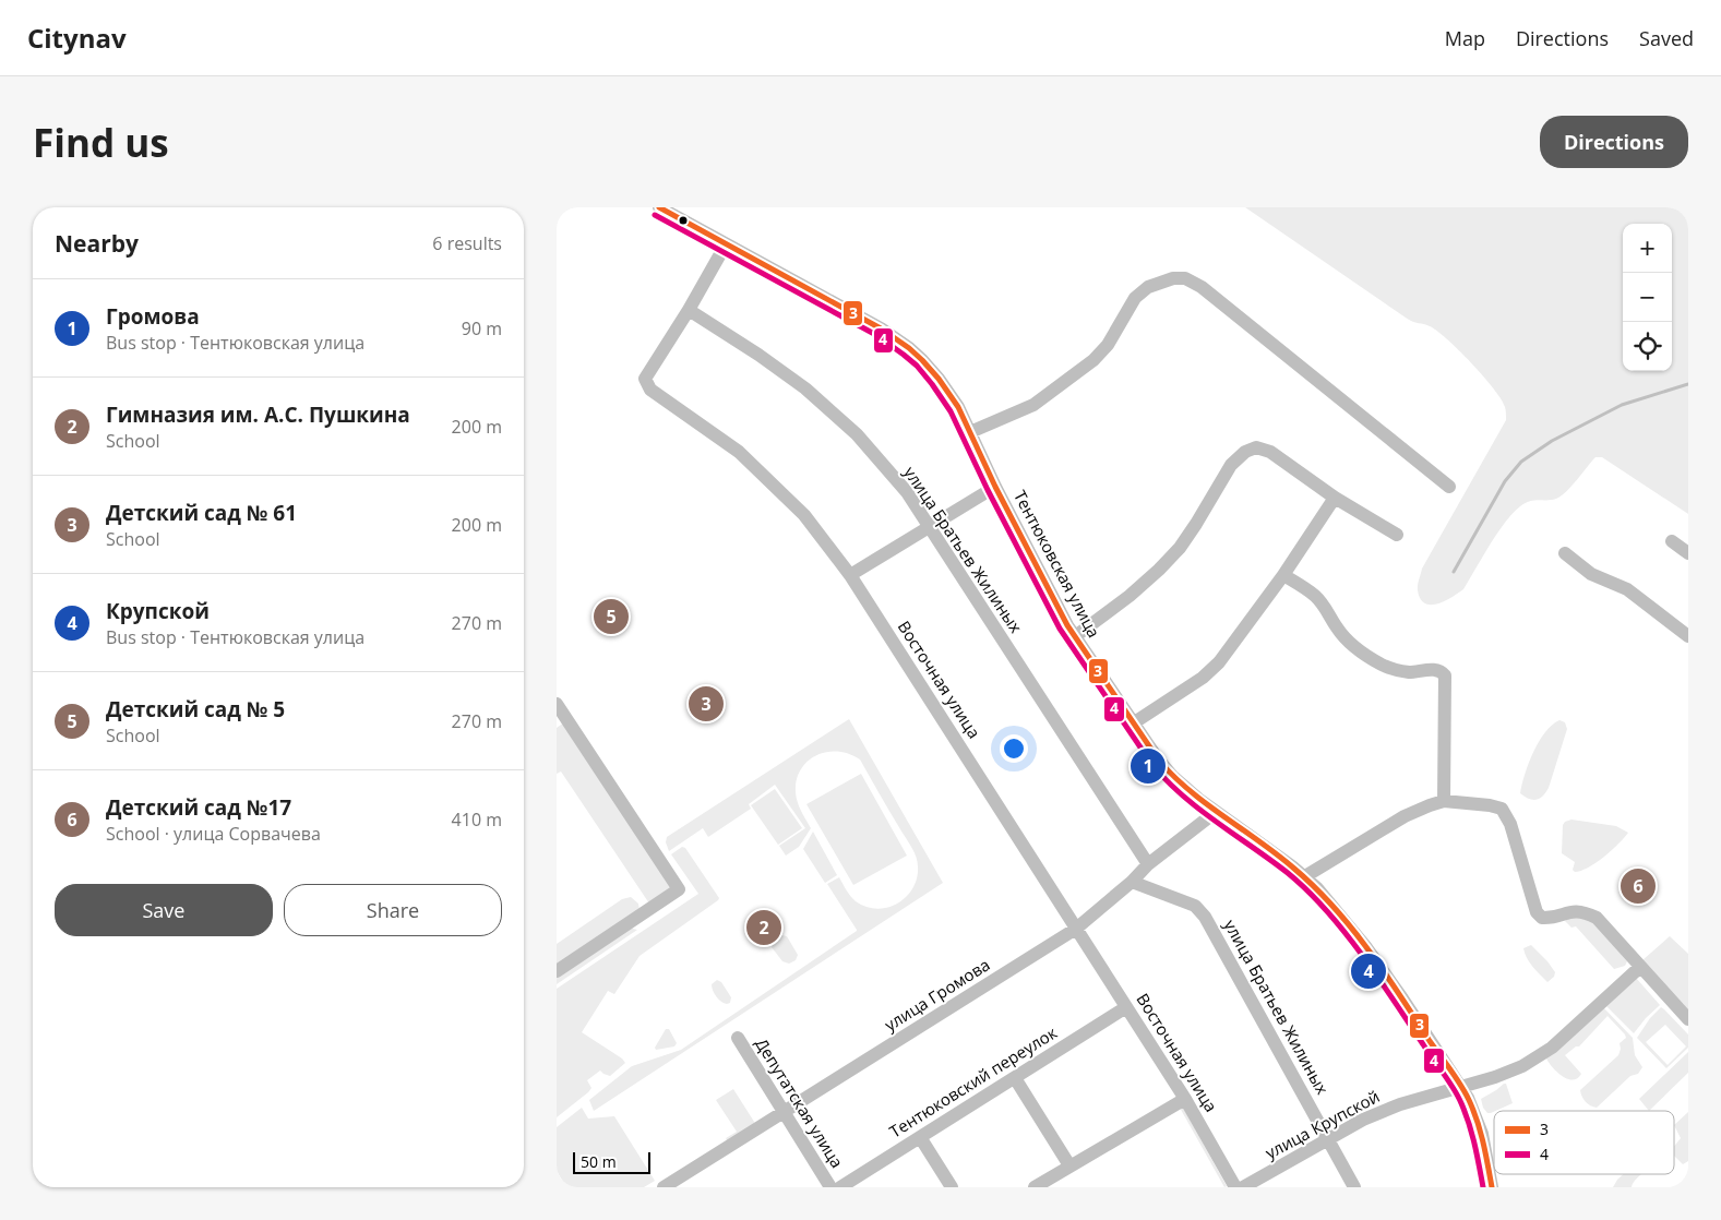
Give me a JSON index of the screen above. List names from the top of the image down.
{
  "streets": {
    "street": [
      "улица Братьев Жилиных",
      "Тентюковская улица",
      "Восточная улица",
      "улица Громова",
      "Тентюковский переулок",
      "Депутатская улица",
      "улица Крупской"
    ]
  },
  "crossings": [
    ["улица Братьев Жилиных", "Восточная улица"],
    ["улица Братьев Жилиных", "улица Громова"],
    ["улица Братьев Жилиных", "улица Крупской"],
    ["Тентюковская улица", "улица Громова"],
    ["Тентюковская улица", "улица Крупской"],
    ["Восточная улица", "улица Громова"],
    ["Восточная улица", "Тентюковский переулок"],
    ["улица Громова", "Депутатская улица"]
  ],
  "lines": ["transit line 3", "transit line 4"],
  "legend": ["3", "4"],
  "scale_bar": "50 m",
  "page": {
    "header": "Citynav",
    "nav": ["Map", "Directions", "Saved"],
    "buttons": [
      "Directions",
      ["Save", "Share"]
    ],
    "title": "Find us",
    "heading": ["Nearby", "6 results"],
    "map_buttons": ["+", "−"],
    "list": [
      {
        "mark": "1",
        "name": "Громова",
        "note": "Bus stop · Тентюковская улица",
        "value": "90 m"
      },
      {
        "mark": "2",
        "name": "Гимназия им. А.С. Пушкина",
        "note": "School",
        "value": "200 m"
      },
      {
        "mark": "3",
        "name": "Детский сад № 61",
        "note": "School",
        "value": "200 m"
      },
      {
        "mark": "4",
        "name": "Крупской",
        "note": "Bus stop · Тентюковская улица",
        "value": "270 m"
      },
      {
        "mark": "5",
        "name": "Детский сад № 5",
        "note": "School",
        "value": "270 m"
      },
      {
        "mark": "6",
        "name": "Детский сад №17",
        "note": "School · улица Сорвачева",
        "value": "410 m"
      }
    ],
    "pins": [
      "5",
      "3",
      "1",
      "6",
      "2",
      "4"
    ],
    "scale": "50 m"
  }
}
